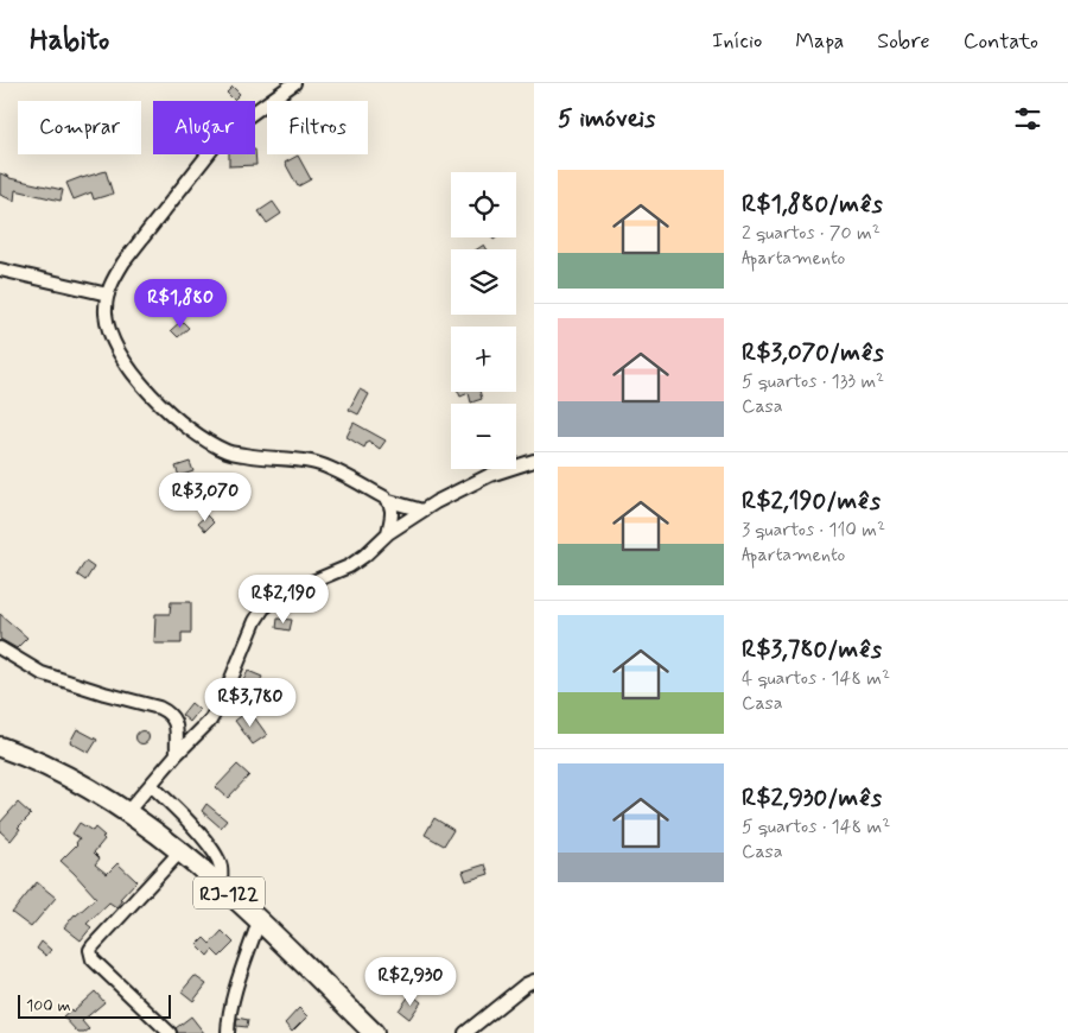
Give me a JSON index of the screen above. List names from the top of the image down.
{
  "streets": {
    "main road": ["RJ-122"]
  },
  "scale_bar": "100 m",
  "page": {
    "header": "Habito",
    "nav": [
      "Início",
      "Mapa",
      "Sobre",
      "Contato"
    ],
    "heading": "5 imóveis",
    "chip": ["Comprar", "Alugar", "Filtros"],
    "list": [
      {
        "name": "R$1,880/mês",
        "note": "2 quartos · 70 m² · Apartamento"
      },
      {
        "name": "R$3,070/mês",
        "note": "5 quartos · 133 m² · Casa"
      },
      {
        "name": "R$2,190/mês",
        "note": "3 quartos · 110 m² · Apartamento"
      },
      {
        "name": "R$3,780/mês",
        "note": "4 quartos · 148 m² · Casa"
      },
      {
        "name": "R$2,930/mês",
        "note": "5 quartos · 148 m² · Casa"
      }
    ],
    "map_buttons": ["+", "−"],
    "price": [
      "R$1,880",
      "R$3,070",
      "R$2,190",
      "R$3,780",
      "R$2,930"
    ],
    "scale": "100 m"
  }
}
